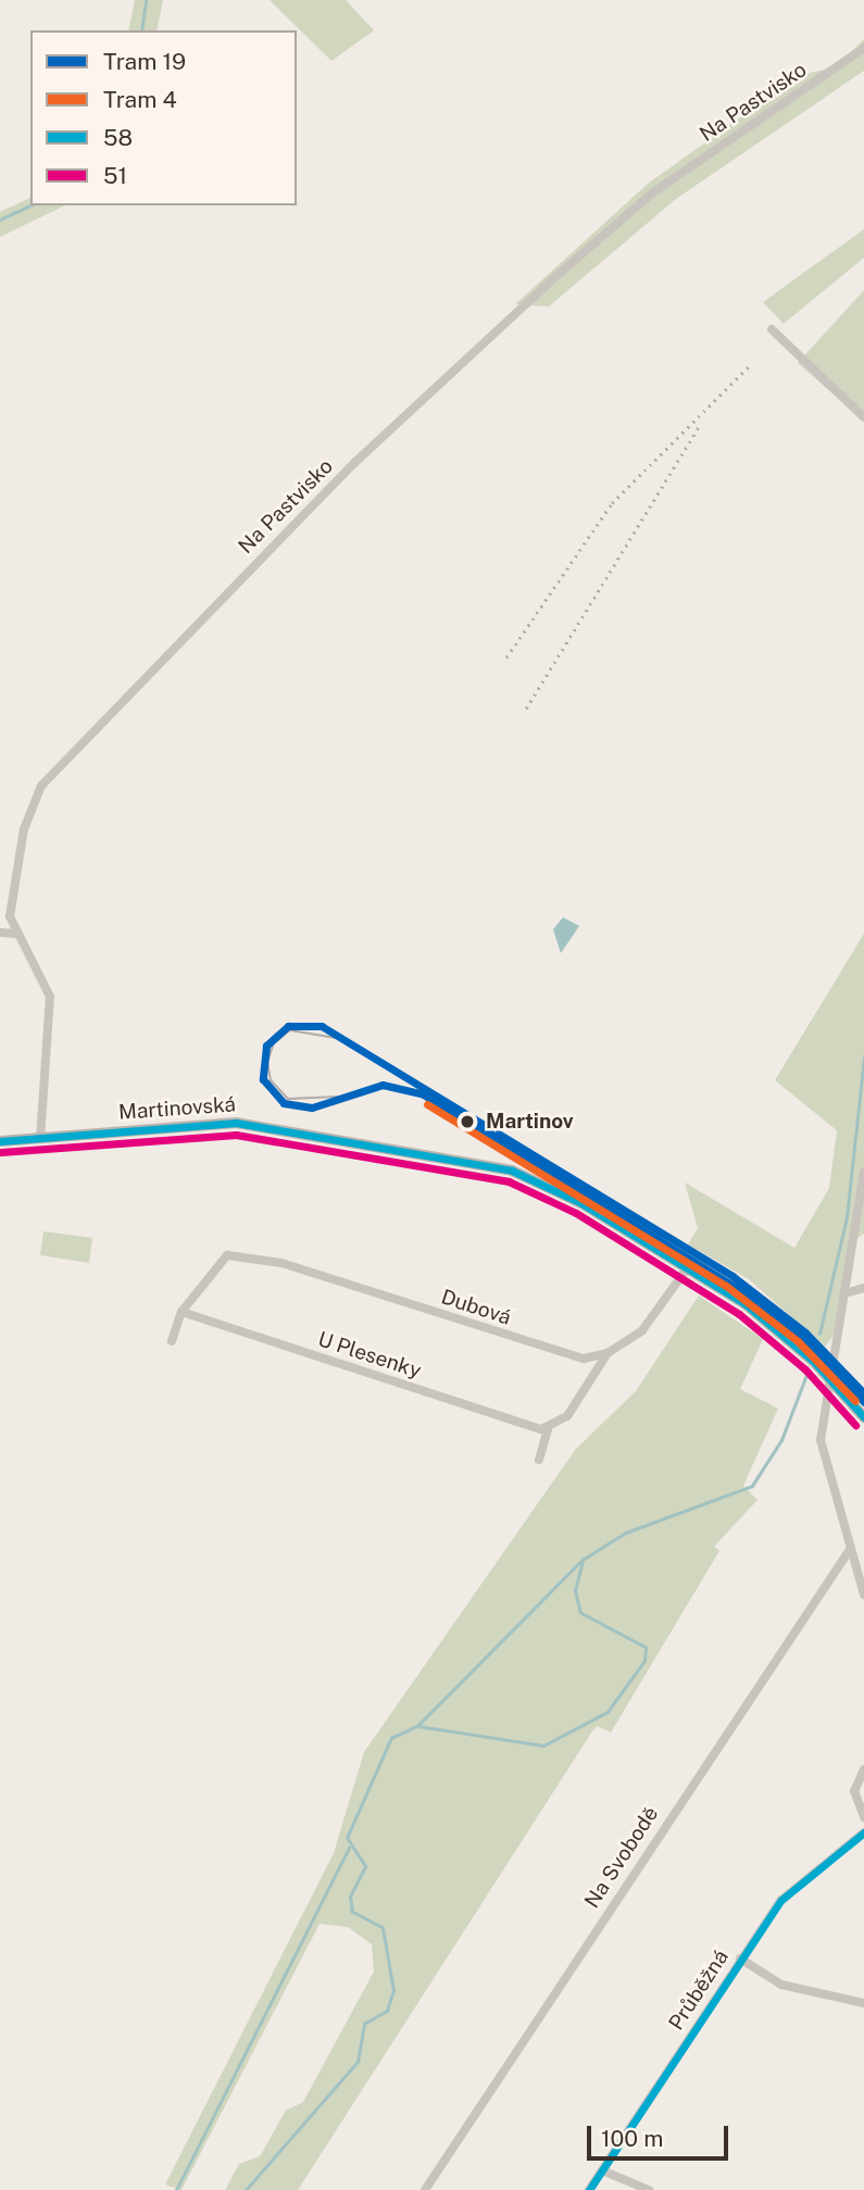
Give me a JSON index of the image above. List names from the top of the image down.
{
  "streets": {
    "street": [
      "Na Pastvisko",
      "Martinovská",
      "Dubová",
      "U Plesenky",
      "Na Svobodě",
      "Průběžná"
    ]
  },
  "crossings": [
    ["Na Pastvisko", "Martinovská"],
    ["Martinovská", "Dubová"],
    ["Dubová", "U Plesenky"]
  ],
  "places": ["Martinov"],
  "lines": [
    "tram line 19",
    "tram line 4",
    "transit line 58",
    "transit line 51"
  ],
  "legend": [
    "Tram 19",
    "Tram 4",
    "58",
    "51"
  ],
  "scale_bar": "100 m"
}
